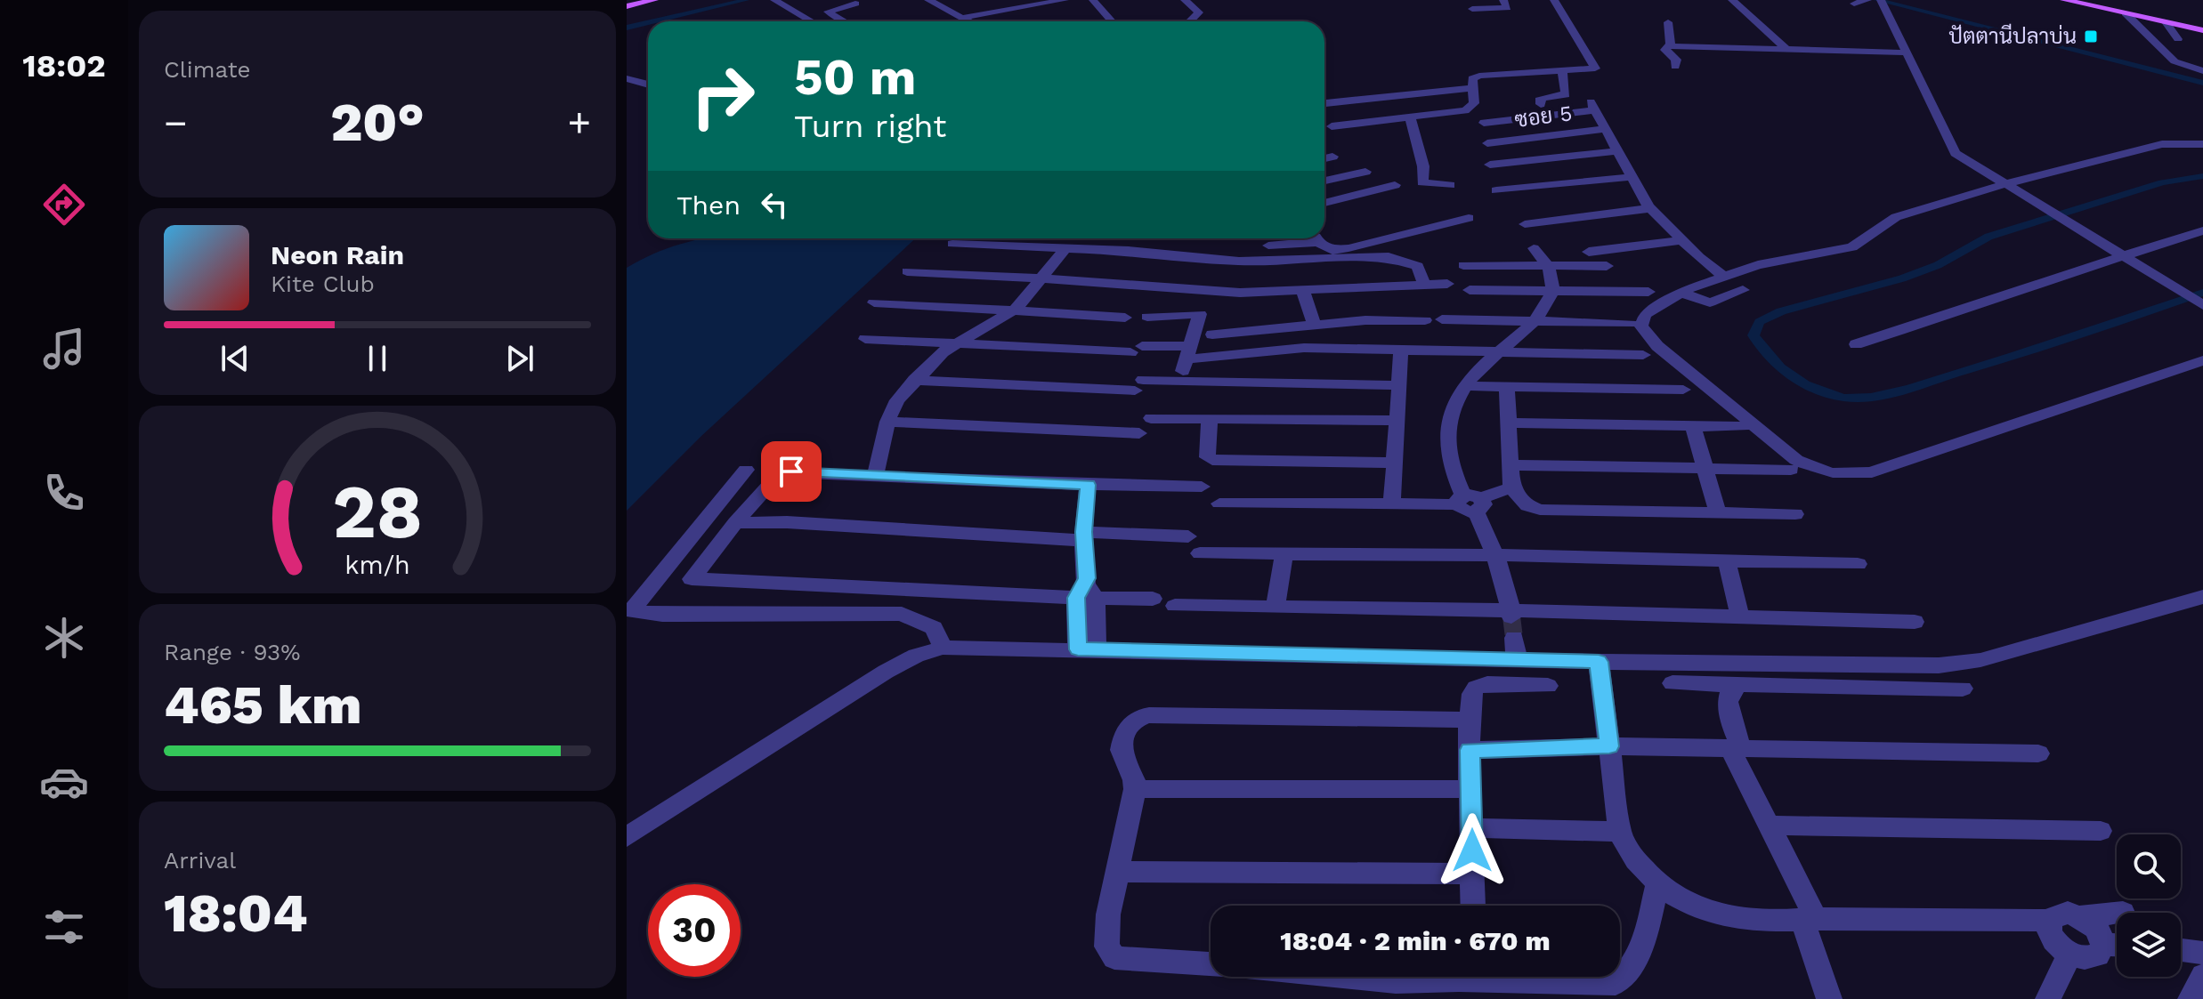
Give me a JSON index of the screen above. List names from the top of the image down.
{
  "streets": {
    "street": ["ซอย 5"]
  },
  "places": {
    "transit": ["ปัตตานีปลาบ่น"]
  },
  "page": {
    "tabs": "18:02",
    "tile": [
      "Climate",
      ["Range · 93%", "465 km"],
      ["Arrival", "18:04"]
    ],
    "turn": ["50 m", "Turn right"],
    "heat": ["−", "20°", "+"],
    "then": "Then",
    "song": ["Neon Rain", "Kite Club"],
    "limit": "30",
    "trip": "18:04 · 2 min · 670 m",
    "gauge": ["28", "km/h"]
  }
}
